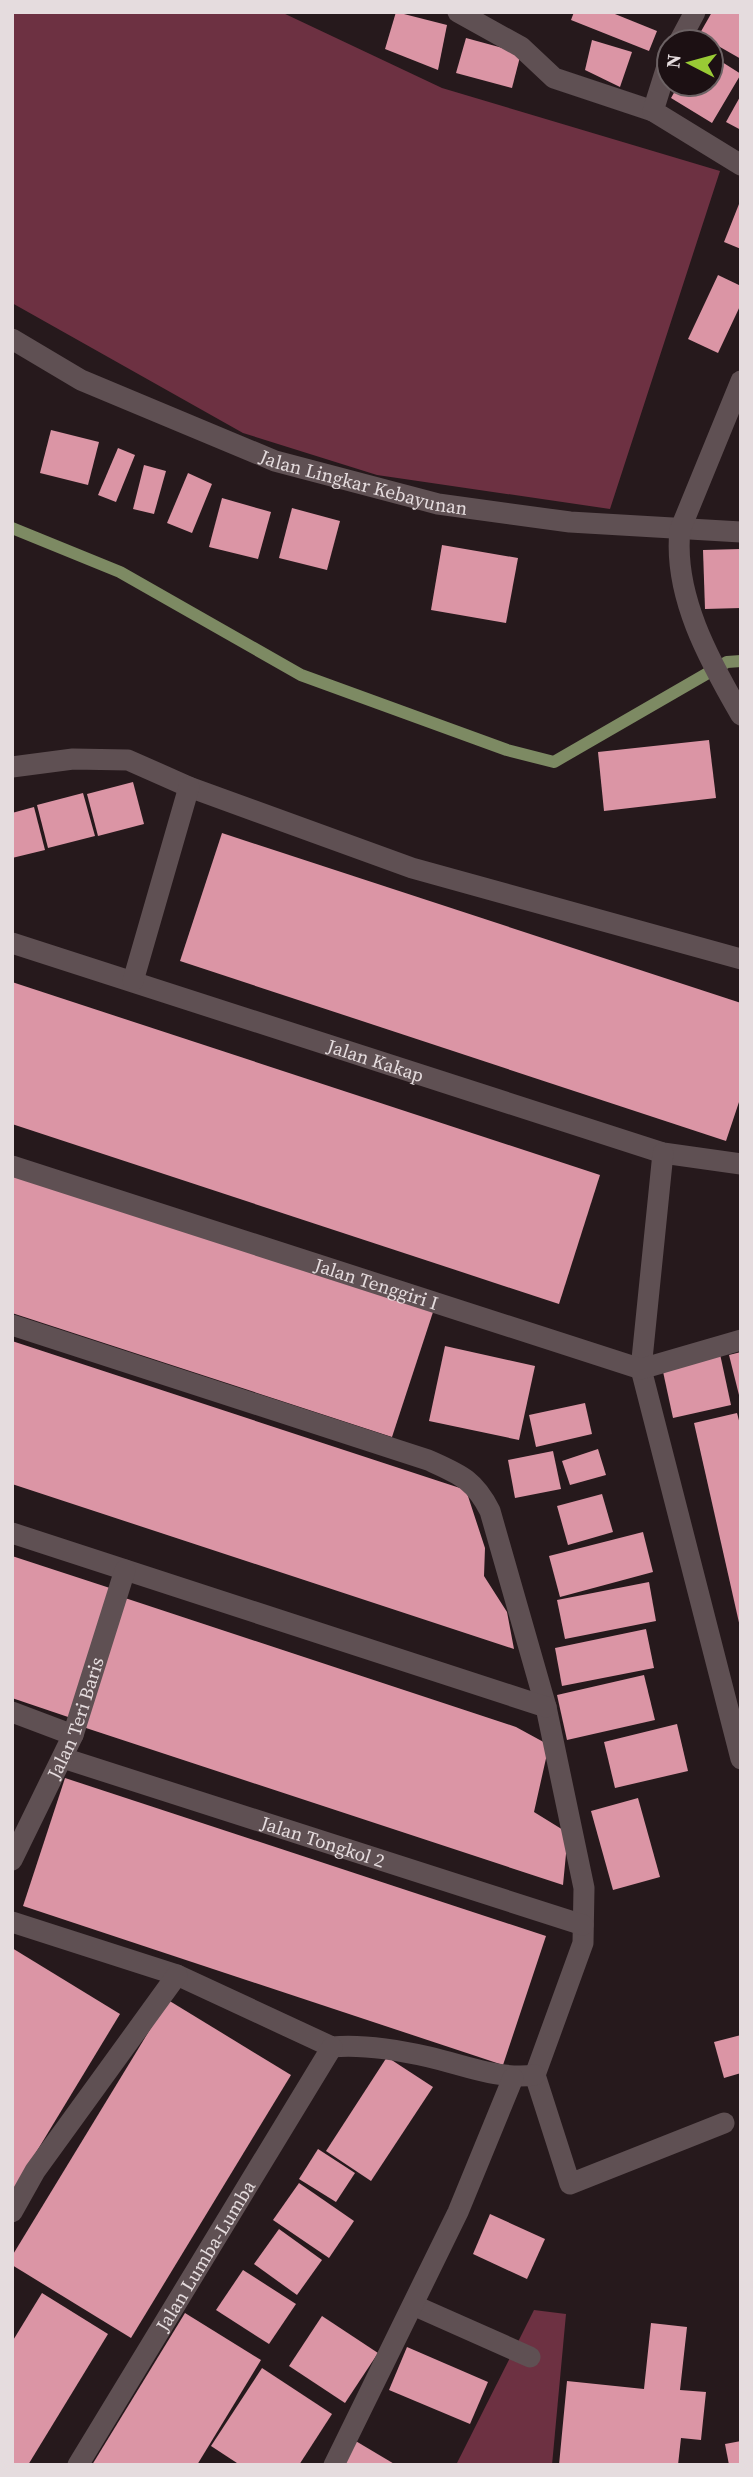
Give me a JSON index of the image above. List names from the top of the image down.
{
  "streets": {
    "street": [
      "Jalan Lingkar Kebayunan",
      "Jalan Kakap",
      "Jalan Tenggiri I",
      "Jalan Teri Baris",
      "Jalan Tongkol 2",
      "Jalan Lumba-Lumba"
    ]
  },
  "crossings": [
    ["Jalan Teri Baris", "Jalan Tongkol 2"]
  ],
  "north": "left"
}
